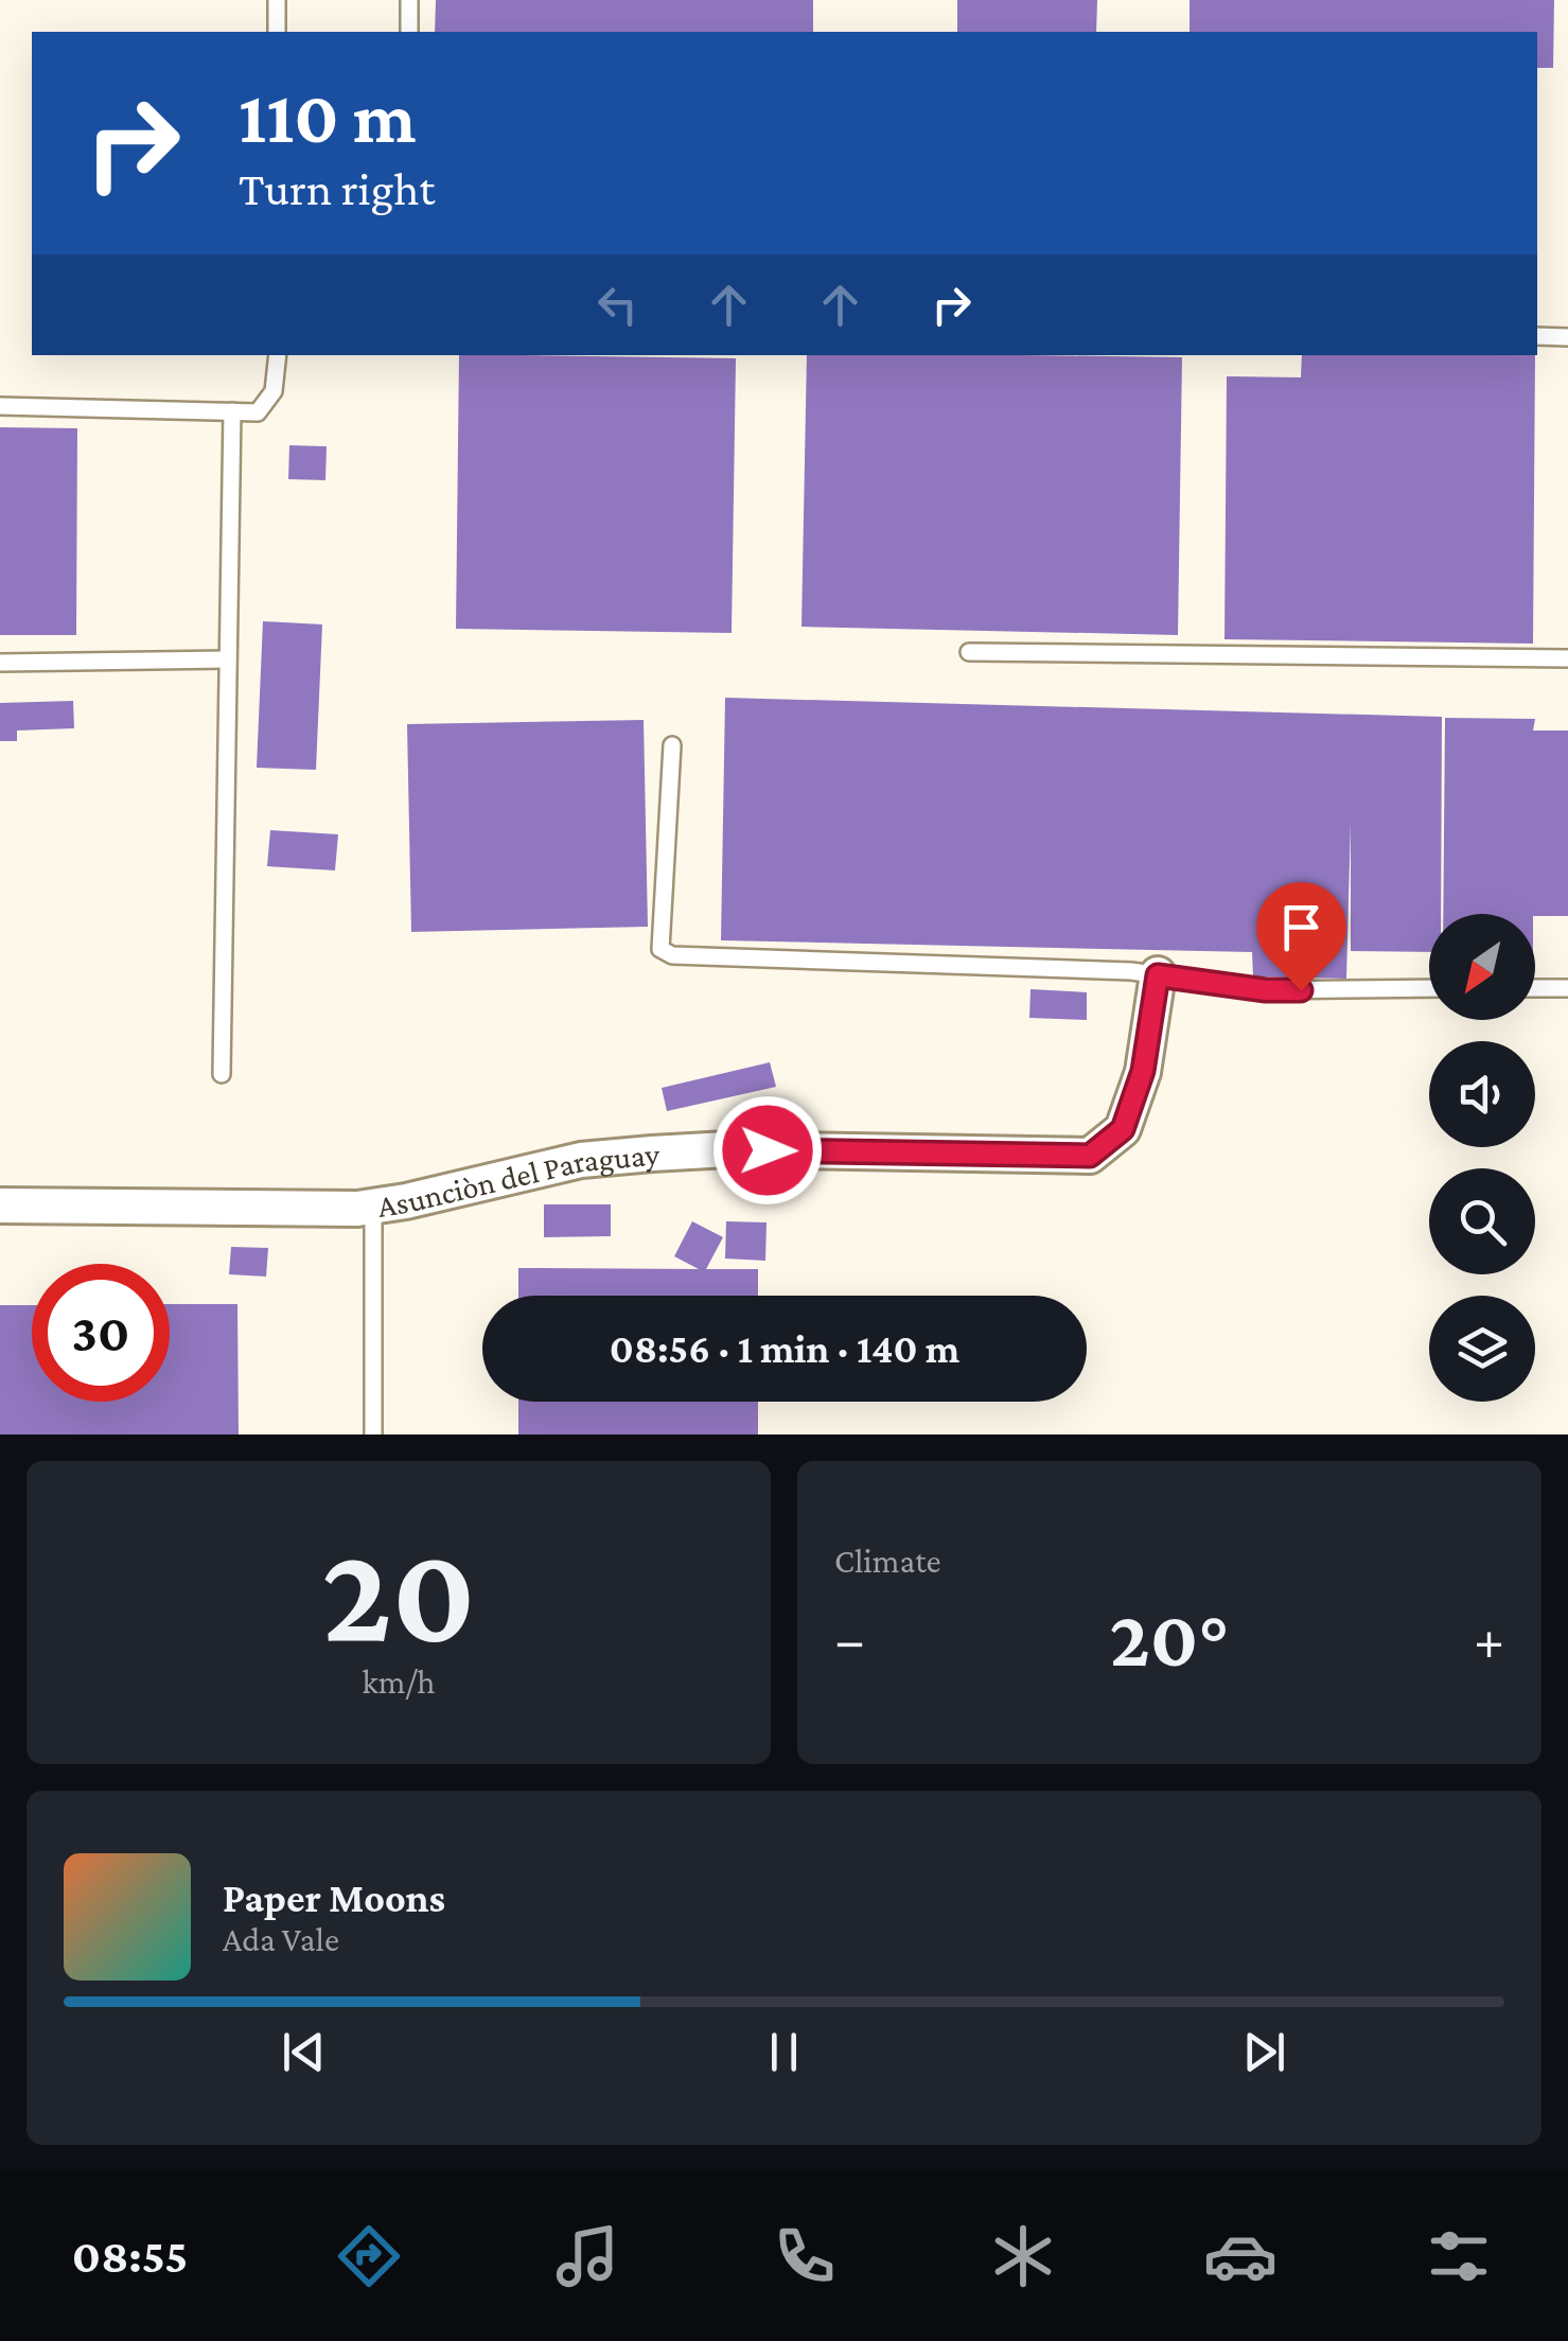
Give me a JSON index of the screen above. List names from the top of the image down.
{
  "streets": {
    "street": ["Asunciòn del Paraguay"]
  },
  "north": "bottom left",
  "page": {
    "turn": ["110 m", "Turn right"],
    "limit": "30",
    "trip": "08:56 · 1 min · 140 m",
    "tile": [
      ["20", "km/h"],
      "Climate"
    ],
    "heat": ["−", "20°", "+"],
    "song": ["Paper Moons", "Ada Vale"],
    "tabs": "08:55"
  }
}
